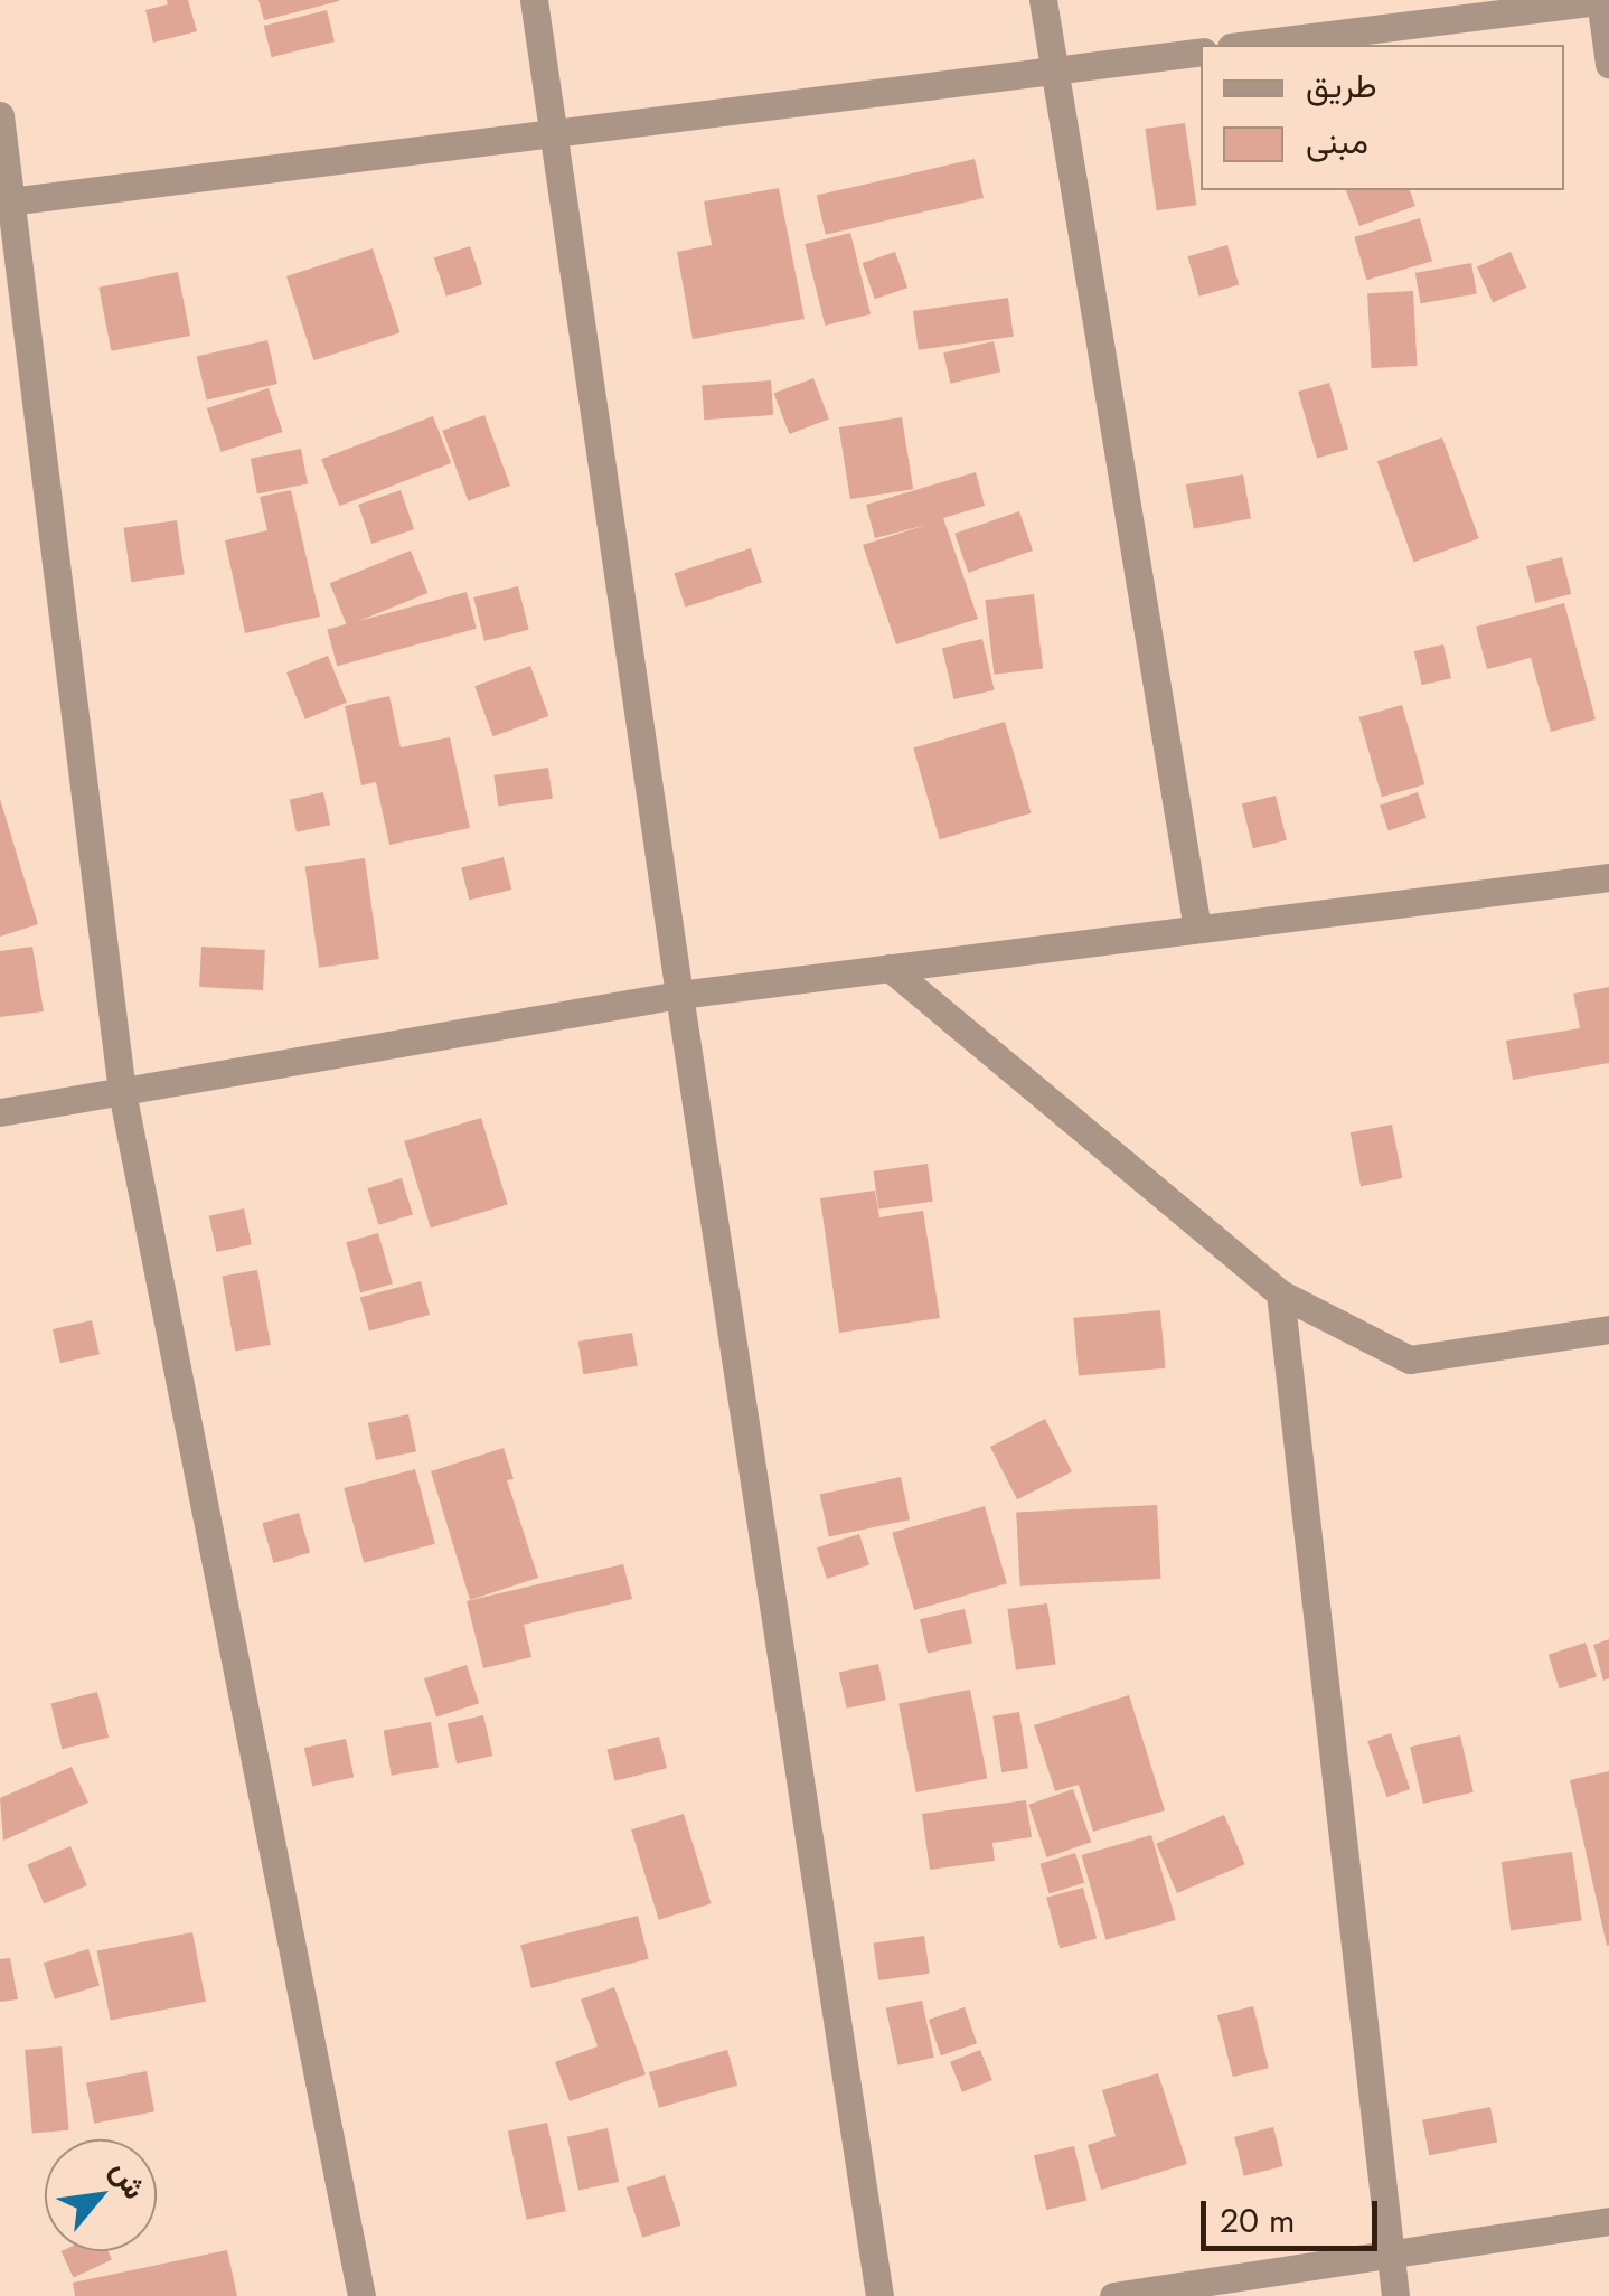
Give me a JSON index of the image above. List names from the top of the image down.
{
  "legend": ["طريق", "مبنى"],
  "scale_bar": "20 m",
  "north": "top right"
}
